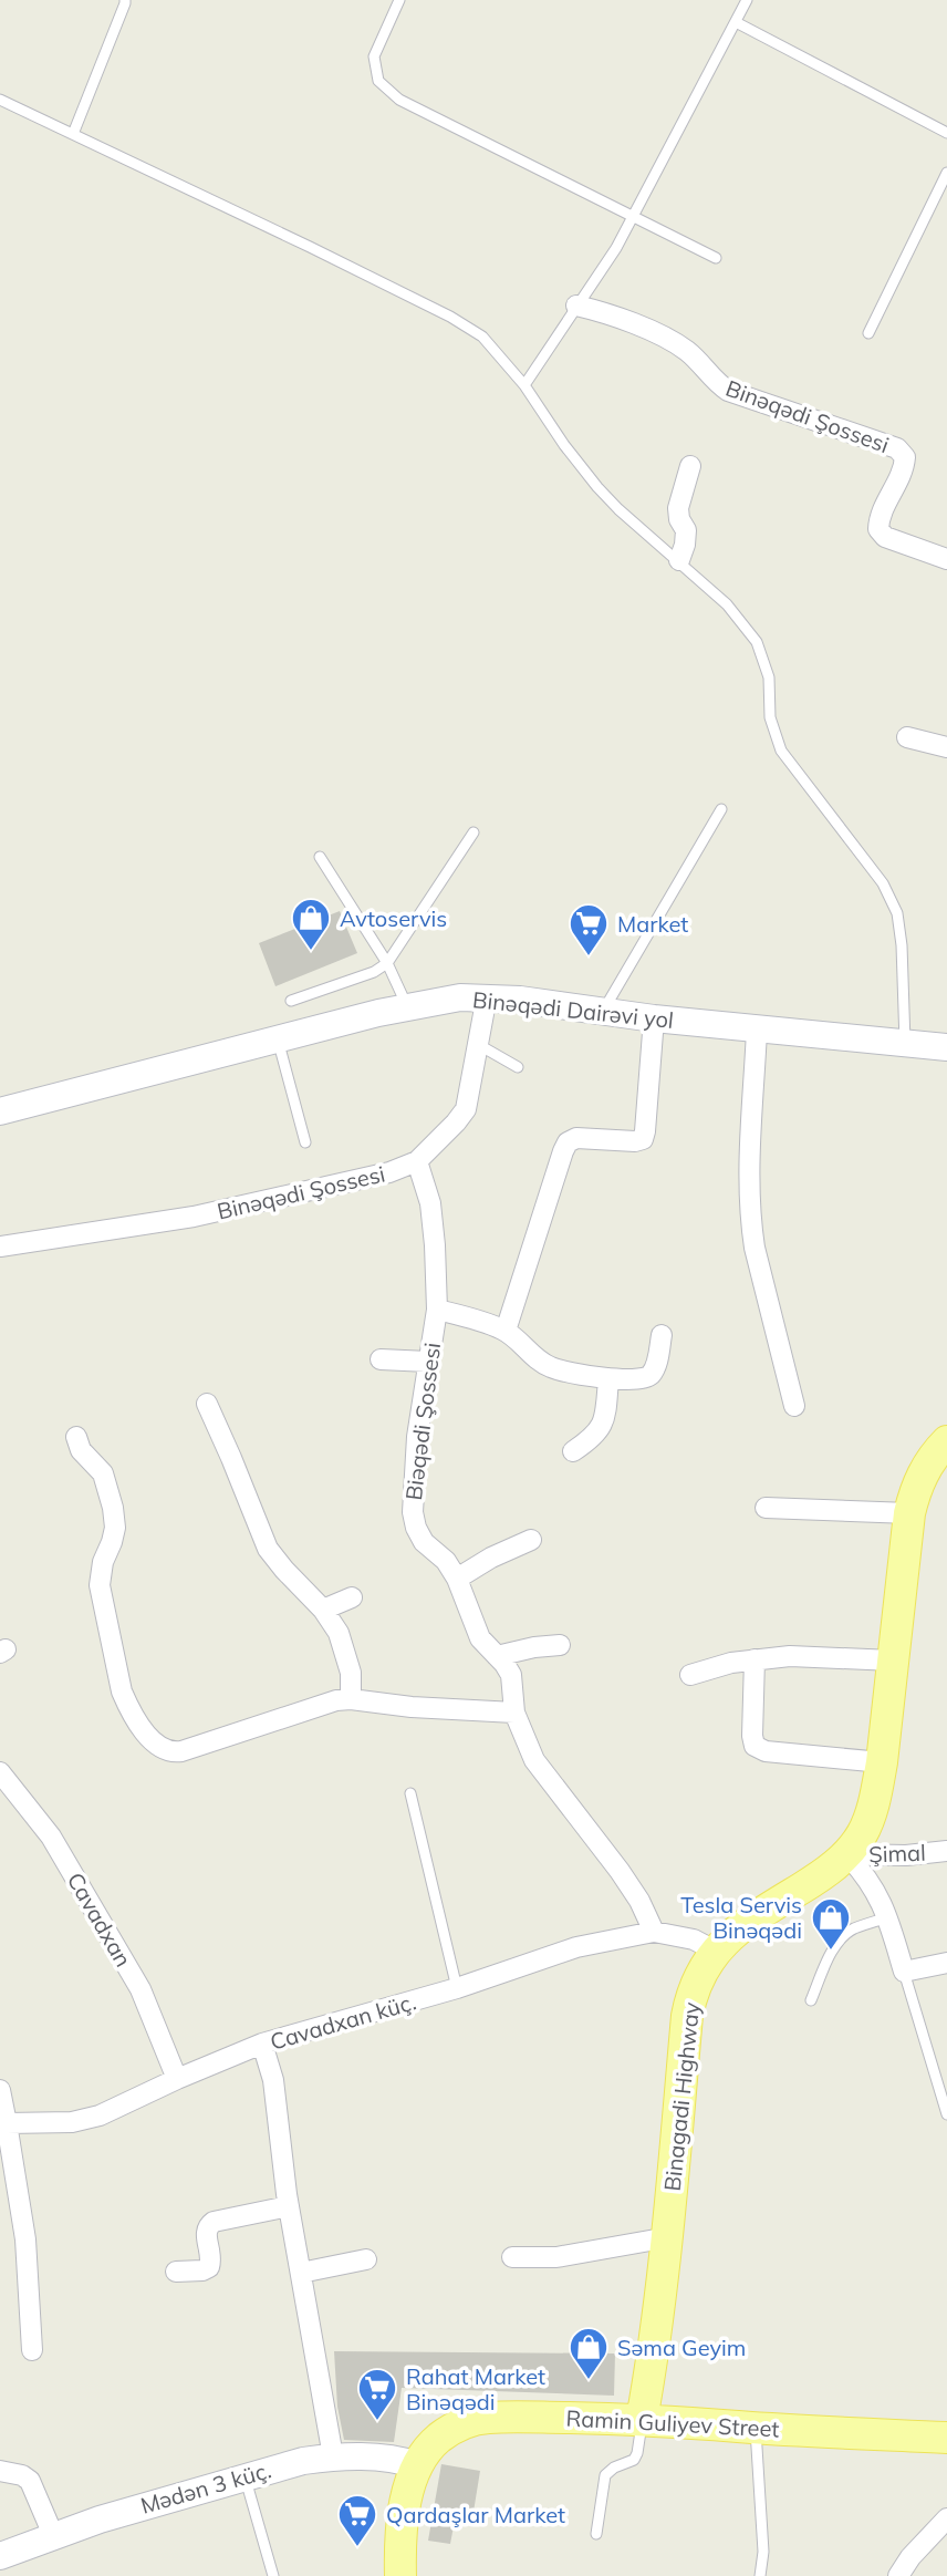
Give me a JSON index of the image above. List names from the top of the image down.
{
  "streets": {
    "main road": [
      "Binəqədi Dairəvi yol",
      "Binagadi Highway",
      "Ramin Guliyev Street",
      "Mədən 3 küç."
    ],
    "street": [
      "Binəqədi Şossesi",
      "Biəqədi Şossesi",
      "Şimal",
      "Cavadxan",
      "Cavadxan küç."
    ]
  },
  "crossings": [
    ["Binəqədi Şossesi", "Binəqədi Dairəvi yol"],
    ["Binəqədi Şossesi", "Biəqədi Şossesi"],
    ["Biəqədi Şossesi", "Cavadxan küç."],
    ["Şimal", "Binagadi Highway"],
    ["Cavadxan", "Cavadxan küç."],
    ["Cavadxan küç.", "Binagadi Highway"],
    ["Binagadi Highway", "Ramin Guliyev Street"],
    ["Ramin Guliyev Street", "Mədən 3 küç."]
  ],
  "places": {
    "shop": ["Avtoservis", "Tesla Servis Binəqədi", "Səma Geyim"],
    "supermarket": ["Market", "Rahat Market Binəqədi", "Qardaşlar Market"]
  }
}
